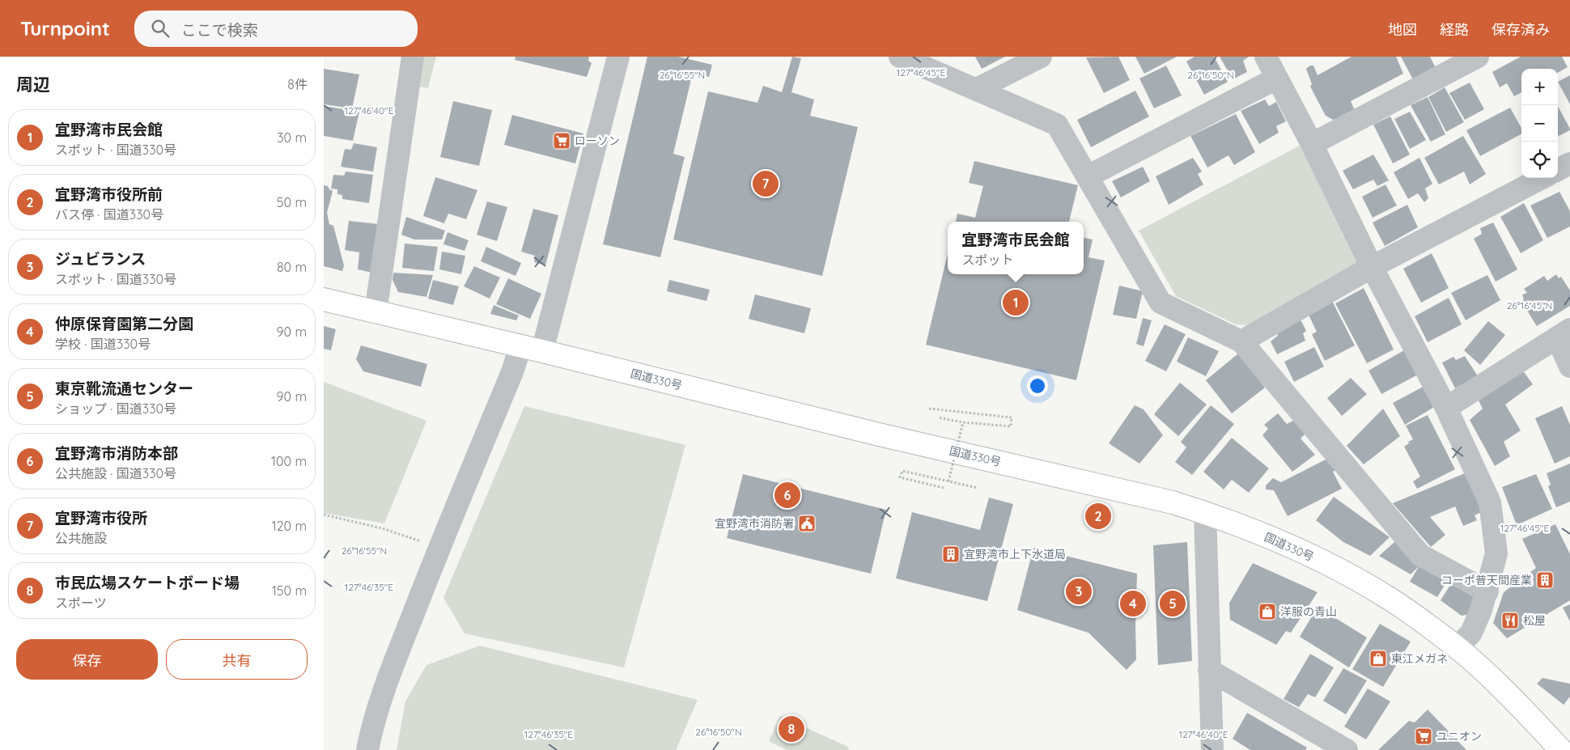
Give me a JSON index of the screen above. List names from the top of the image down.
{
  "streets": {
    "highway": ["国道330号"]
  },
  "places": {
    "supermarket": ["ローソン", "ユニオン"],
    "public building": ["宜野湾市消防署"],
    "building": ["宜野湾市上下水道局", "コーポ普天間産業"],
    "shop": ["洋服の青山", "東江メガネ"],
    "restaurant": ["松屋"]
  },
  "page": {
    "header": "Turnpoint",
    "search": "ここで検索",
    "nav": ["地図", "経路", "保存済み"],
    "heading": ["周辺", "8件"],
    "map_buttons": ["+", "−"],
    "list": [
      {
        "mark": "1",
        "name": "宜野湾市民会館",
        "note": "スポット · 国道330号",
        "value": "30 m"
      },
      {
        "mark": "2",
        "name": "宜野湾市役所前",
        "note": "バス停 · 国道330号",
        "value": "50 m"
      },
      {
        "mark": "3",
        "name": "ジュビランス",
        "note": "スポット · 国道330号",
        "value": "80 m"
      },
      {
        "mark": "4",
        "name": "仲原保育園第二分園",
        "note": "学校 · 国道330号",
        "value": "90 m"
      },
      {
        "mark": "5",
        "name": "東京靴流通センター",
        "note": "ショップ · 国道330号",
        "value": "90 m"
      },
      {
        "mark": "6",
        "name": "宜野湾市消防本部",
        "note": "公共施設 · 国道330号",
        "value": "100 m"
      },
      {
        "mark": "7",
        "name": "宜野湾市役所",
        "note": "公共施設",
        "value": "120 m"
      },
      {
        "mark": "8",
        "name": "市民広場スケートボード場",
        "note": "スポーツ",
        "value": "150 m"
      }
    ],
    "pins": [
      "7",
      "1",
      "6",
      "2",
      "3",
      "4",
      "5",
      "8"
    ],
    "popup": ["宜野湾市民会館", "スポット"],
    "buttons": ["保存", "共有"]
  },
  "coordinates": [
    "127°46'45\"E",
    "26°16'55\"N",
    "26°16'50\"N",
    "127°46'40\"E",
    "26°16'45\"N",
    "127°46'35\"E"
  ]
}
